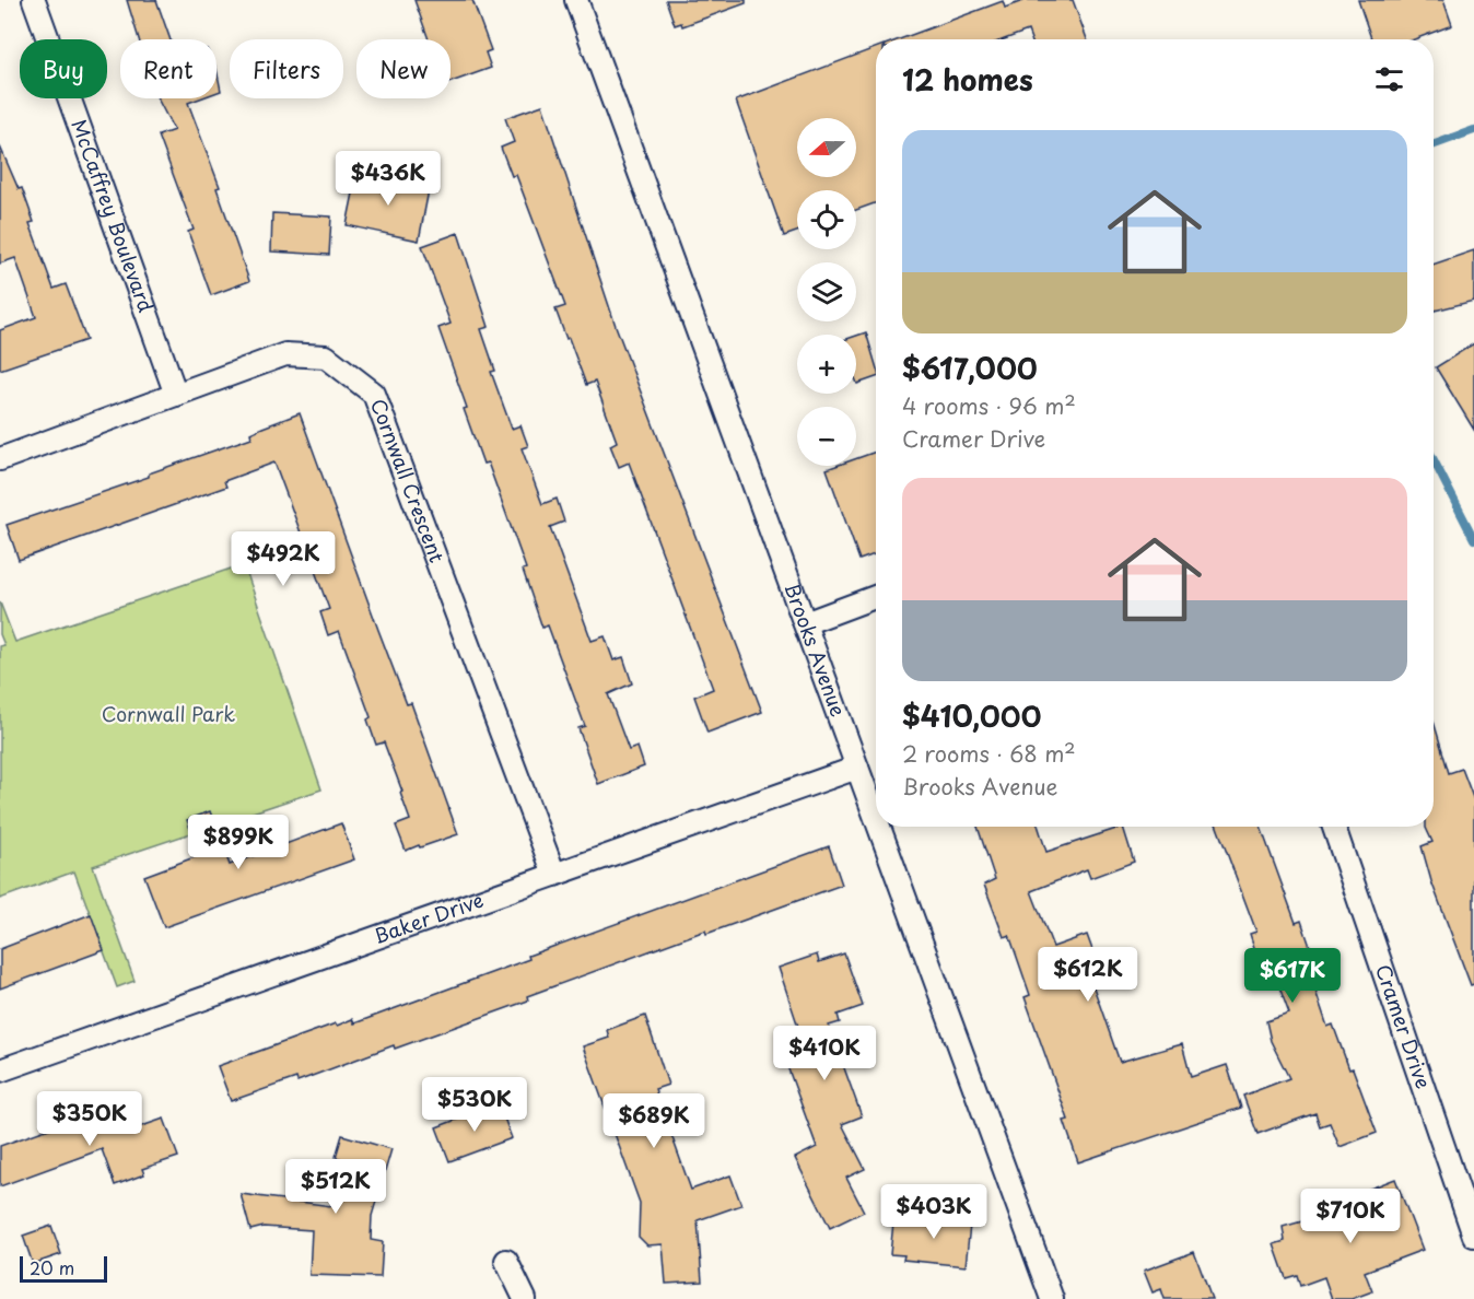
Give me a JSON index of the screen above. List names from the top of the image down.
{
  "streets": {
    "street": [
      "McCaffrey Boulevard",
      "Cornwall Crescent",
      "Brooks Avenue",
      "Baker Drive",
      "Cramer Drive"
    ]
  },
  "crossings": [
    ["McCaffrey Boulevard", "Cornwall Crescent"],
    ["Cornwall Crescent", "Baker Drive"],
    ["Brooks Avenue", "Baker Drive"]
  ],
  "parks": ["Cornwall Park"],
  "scale_bar": "20 m",
  "north": "left",
  "page": {
    "chip": [
      "Buy",
      "Rent",
      "Filters",
      "New"
    ],
    "heading": "12 homes",
    "map_buttons": ["+", "−"],
    "list": [
      {
        "name": "$617,000",
        "note": "4 rooms · 96 m² · Cramer Drive"
      },
      {
        "name": "$410,000",
        "note": "2 rooms · 68 m² · Brooks Avenue"
      }
    ],
    "price": [
      "$436K",
      "$492K",
      "$899K",
      "$612K",
      "$617K",
      "$410K",
      "$530K",
      "$350K",
      "$689K",
      "$512K",
      "$403K",
      "$710K"
    ],
    "scale": "20 m"
  }
}
